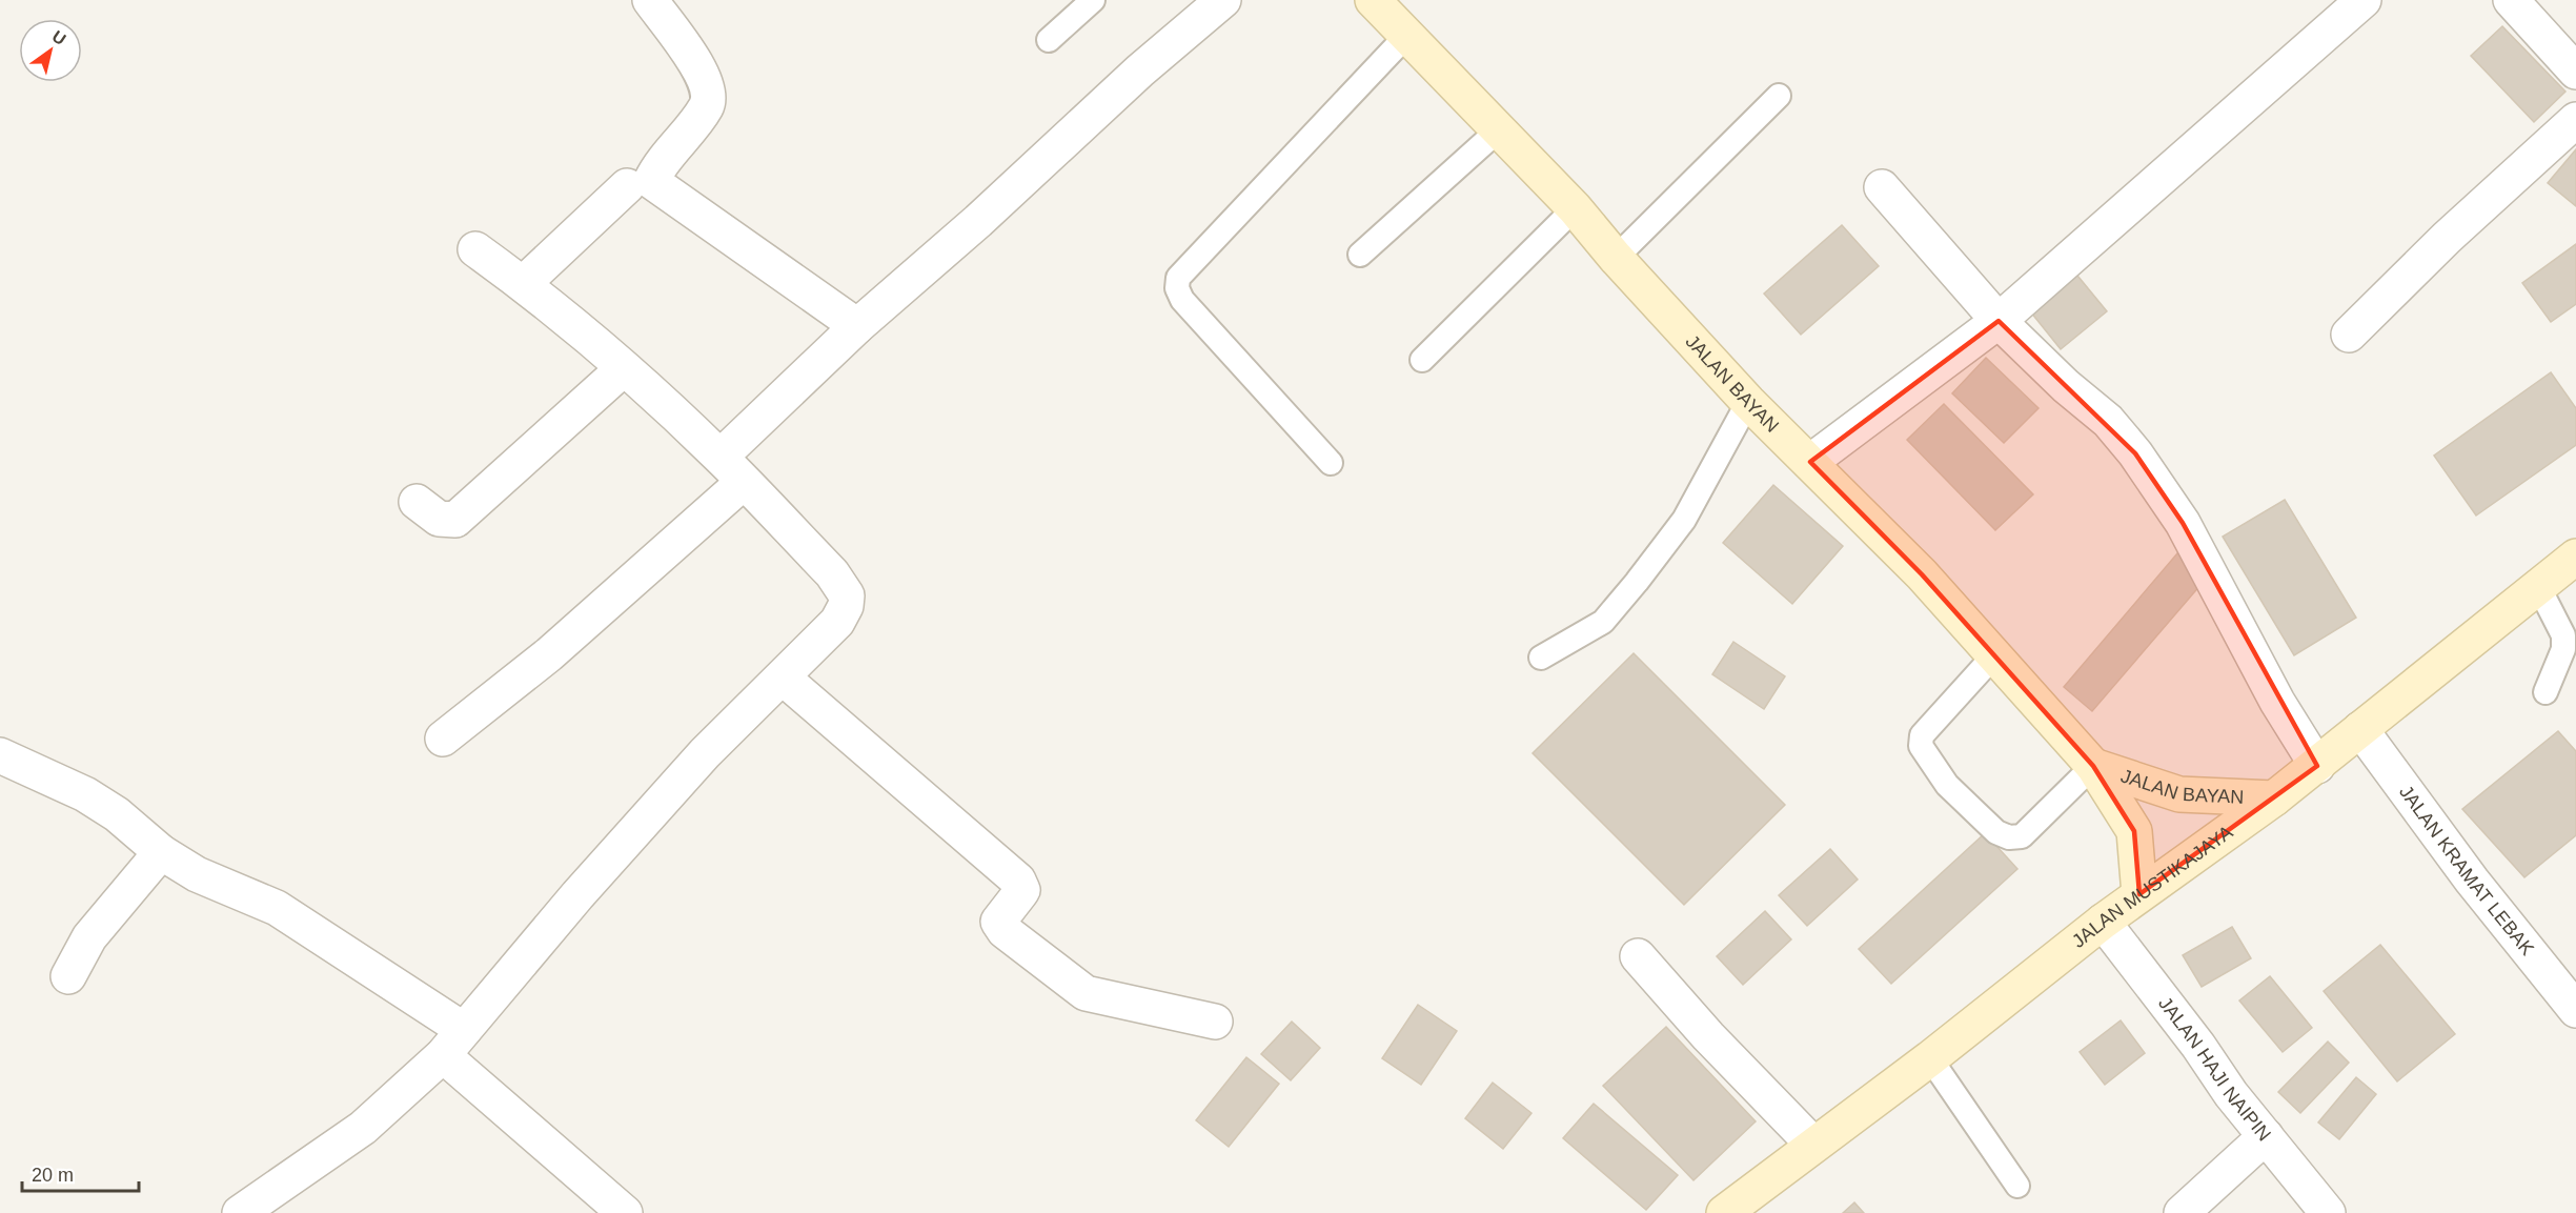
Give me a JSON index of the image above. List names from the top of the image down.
{
  "streets": {
    "main road": ["JALAN BAYAN", "JALAN MUSTIKAJAYA"],
    "street": ["JALAN KRAMAT LEBAK", "JALAN HAJI NAIPIN"]
  },
  "crossings": [
    ["JALAN BAYAN", "JALAN MUSTIKAJAYA"],
    ["JALAN KRAMAT LEBAK", "JALAN MUSTIKAJAYA"],
    ["JALAN MUSTIKAJAYA", "JALAN HAJI NAIPIN"]
  ],
  "scale_bar": "20 m",
  "north": "top right"
}
